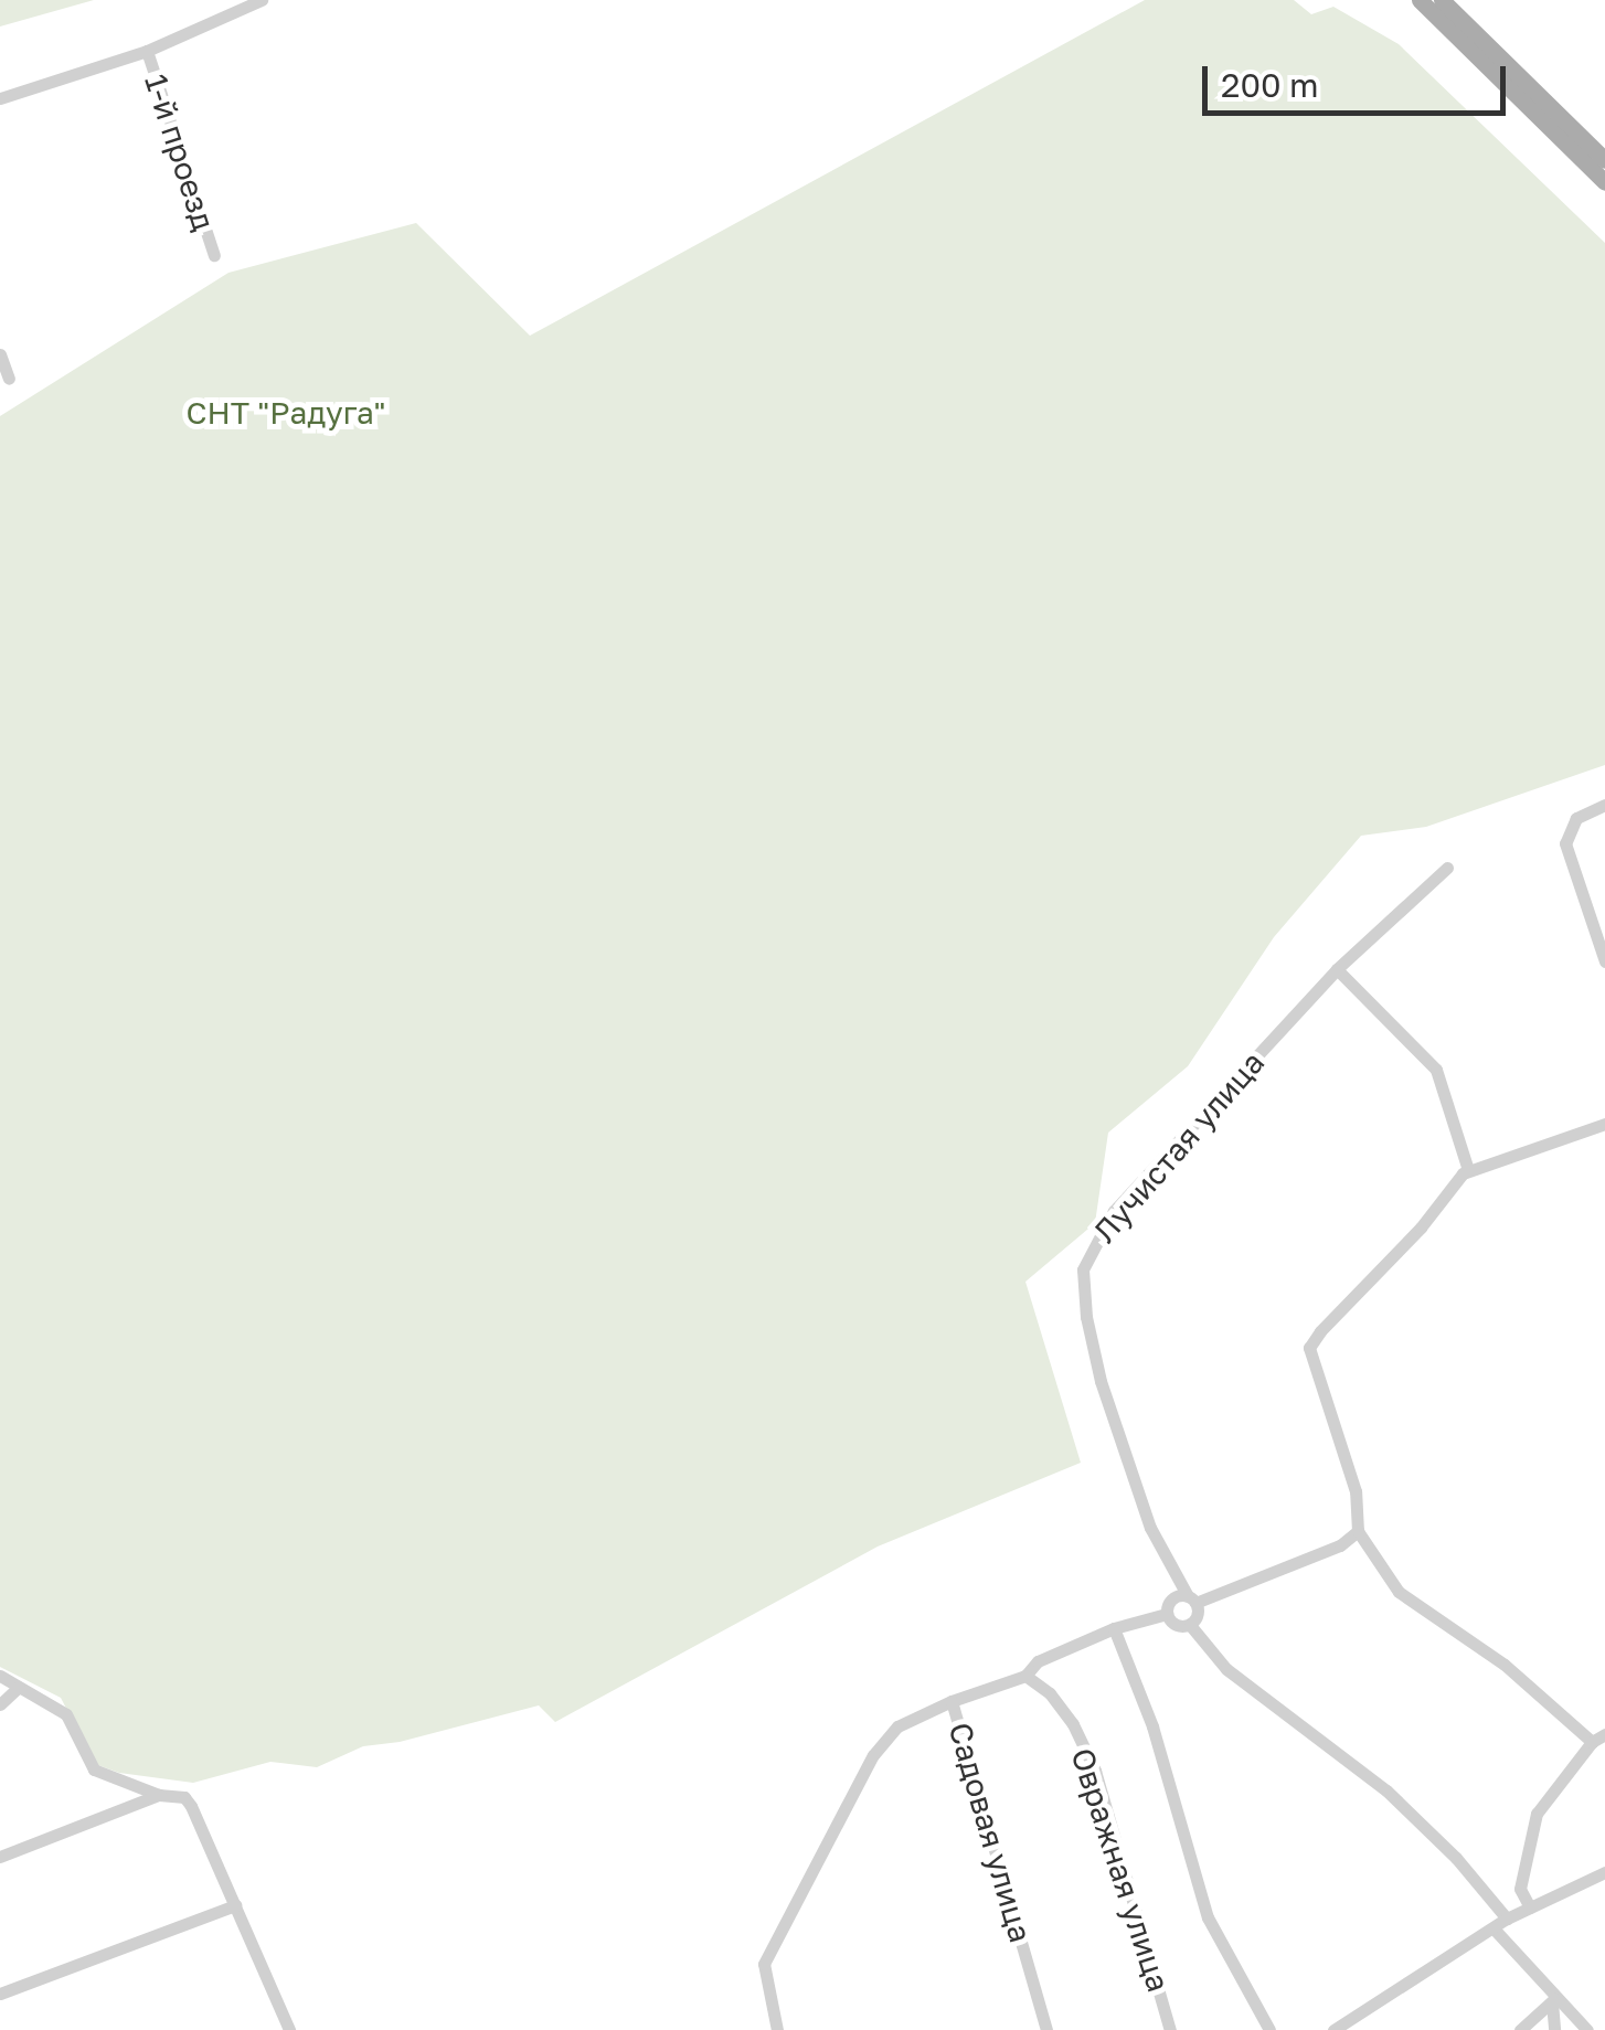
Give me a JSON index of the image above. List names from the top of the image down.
{
  "streets": {
    "street": [
      "1-й проезд",
      "Лучистая улица",
      "Садовая улица",
      "Овражная улица"
    ]
  },
  "parks": ["СНТ \"Радуга\""],
  "scale_bar": "200 m"
}
